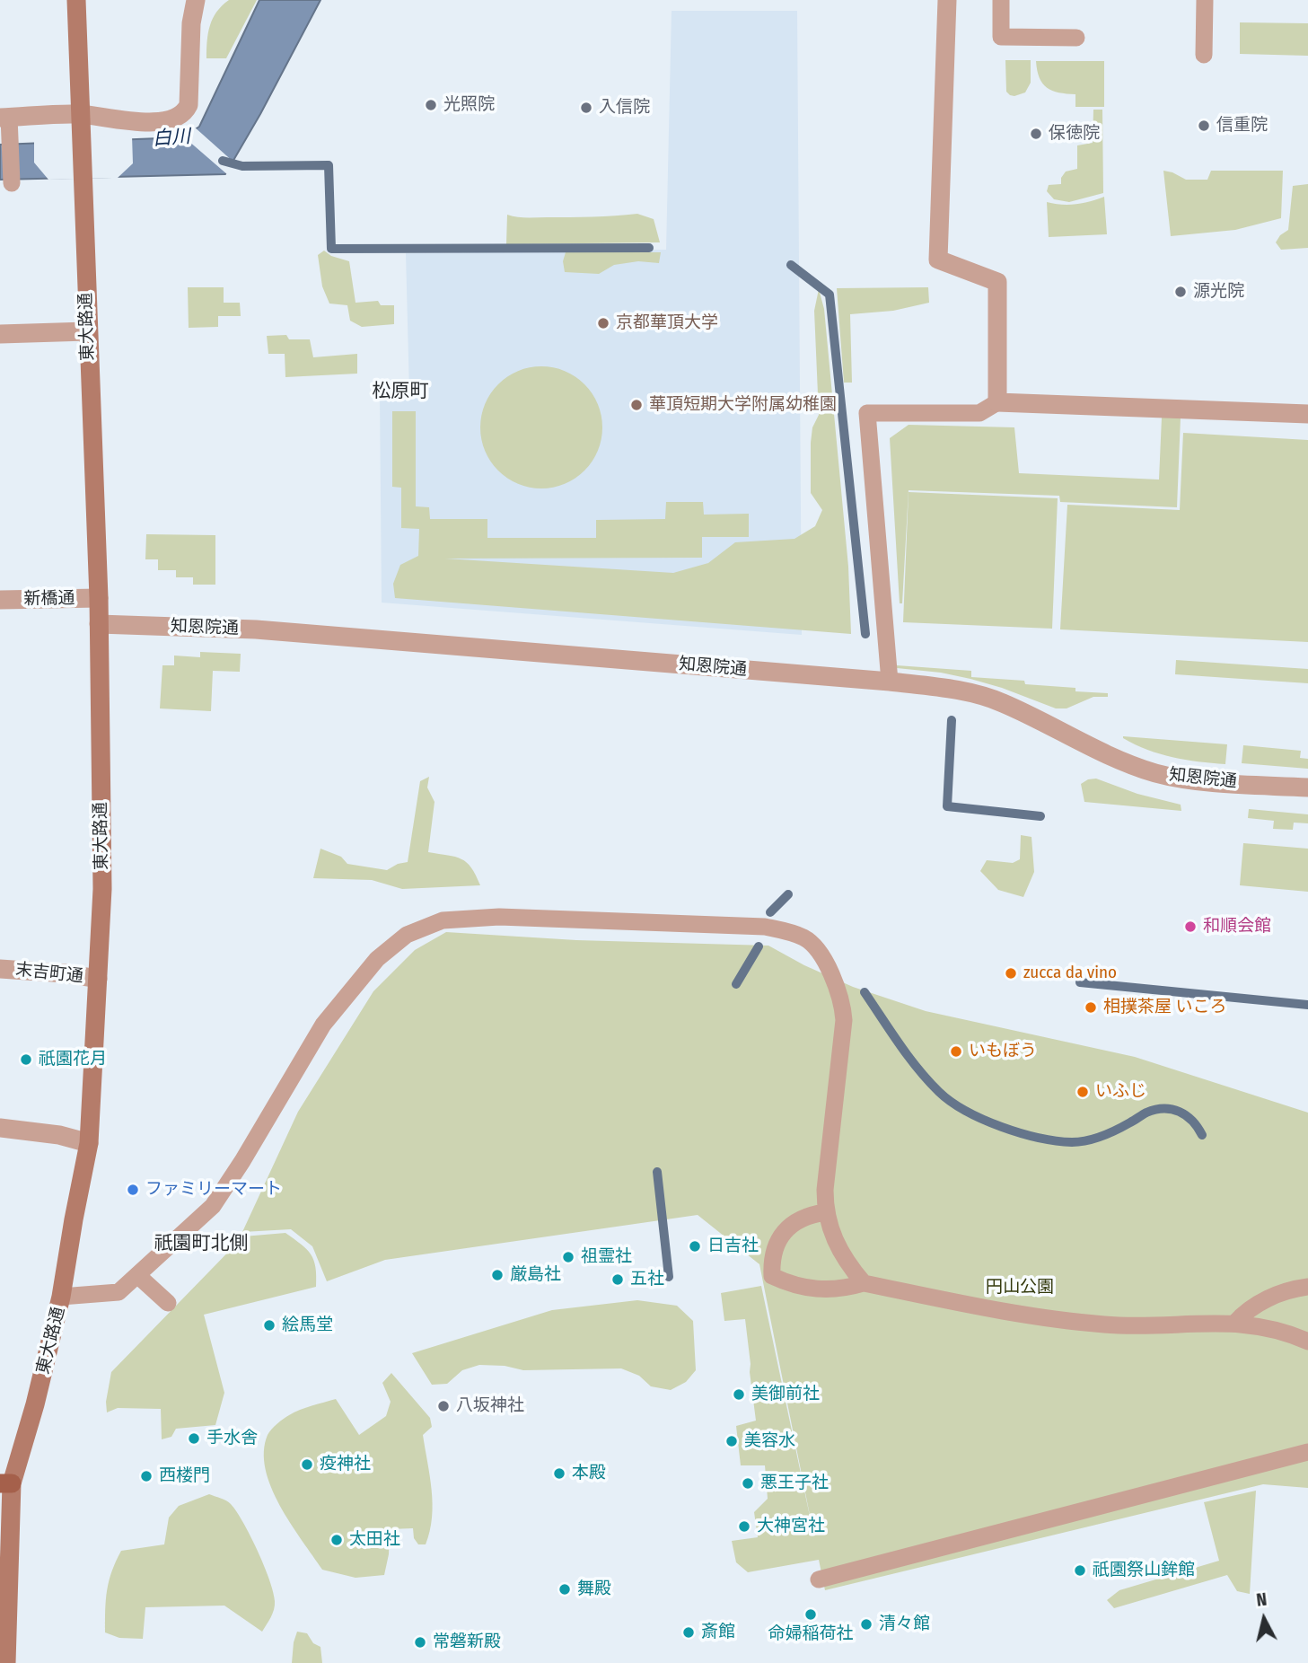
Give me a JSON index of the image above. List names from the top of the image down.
{
  "streets": {
    "main road": ["東大路通"],
    "street": ["新橋通", "知恩院通", "末吉町通"]
  },
  "crossings": [
    ["東大路通", "新橋通"],
    ["東大路通", "知恩院通"],
    ["東大路通", "末吉町通"]
  ],
  "districts": ["松原町", "祇園町北側"],
  "water": ["白川"],
  "parks": ["円山公園"],
  "places": [
    "光照院",
    "入信院",
    "信重院",
    "保徳院",
    "源光院",
    "京都華頂大学",
    "華頂短期大学附属幼稚園",
    "和順会館",
    "zucca da vino",
    "相撲茶屋 いころ",
    "いもぼう",
    "祇園花月",
    "いふじ",
    "ファミリーマート",
    "日吉社",
    "祖霊社",
    "厳島社",
    "五社",
    "絵馬堂",
    "美御前社",
    "八坂神社",
    "手水舎",
    "美容水",
    "疫神社",
    "本殿",
    "西楼門",
    "悪王子社",
    "大神宮社",
    "太田社",
    "祇園祭山鉾館",
    "舞殿",
    "命婦稲荷社",
    "清々館",
    "斎館",
    "常磐新殿"
  ],
  "north": "top"
}
